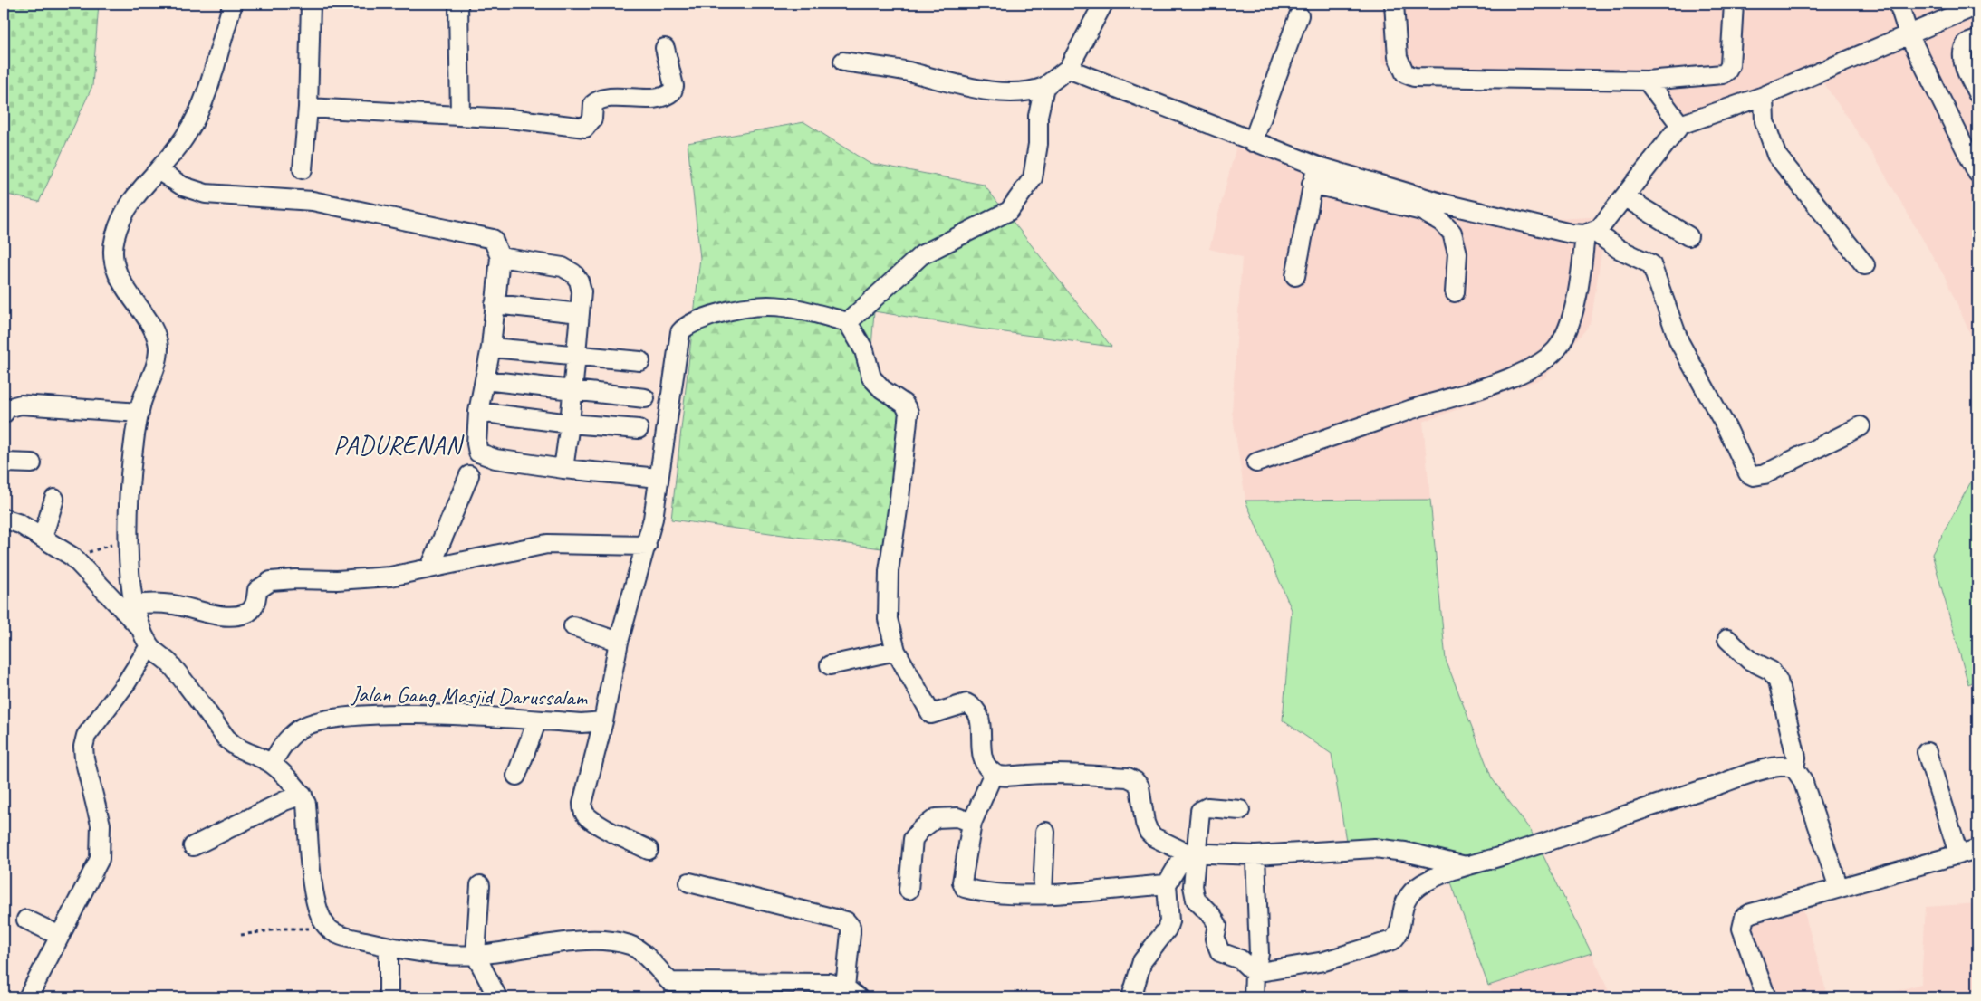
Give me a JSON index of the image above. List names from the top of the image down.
{
  "streets": {
    "street": ["Jalan Gang Masjid Darussalam"]
  },
  "districts": ["PADURENAN"]
}
